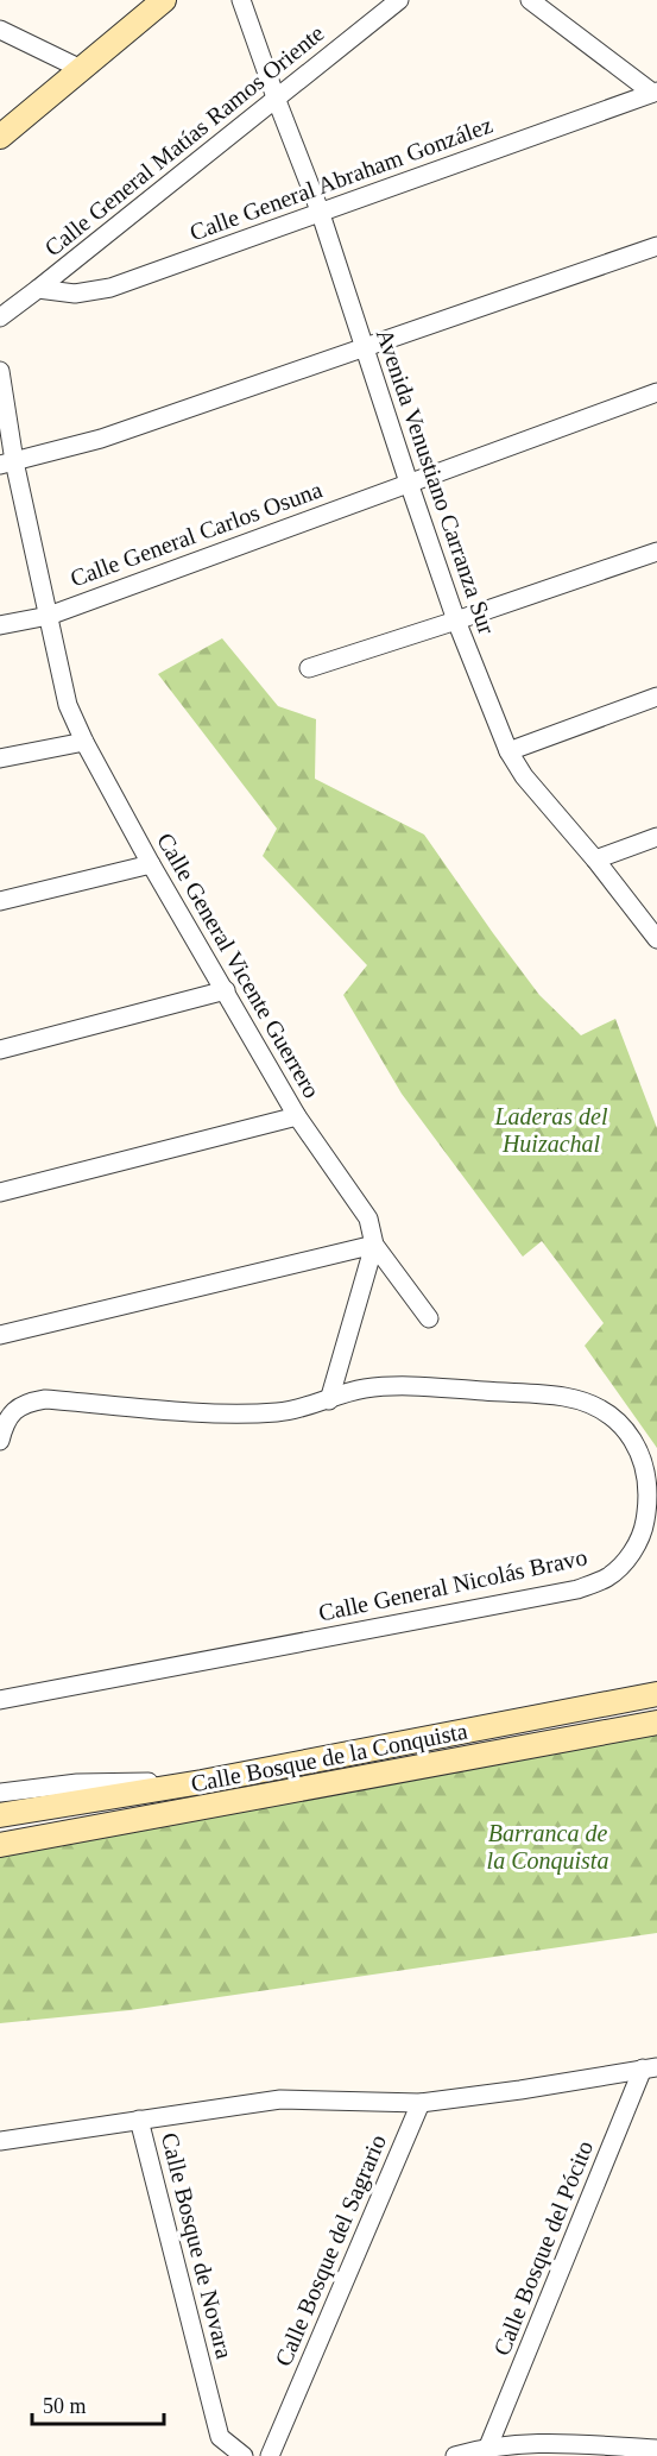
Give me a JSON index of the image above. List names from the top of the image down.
{
  "streets": {
    "main road": ["Calle Bosque de la Conquista"],
    "street": [
      "Calle General Matías Ramos Oriente",
      "Calle General Abraham González",
      "Avenida Venustiano Carranza Sur",
      "Calle General Carlos Osuna",
      "Calle General Vicente Guerrero",
      "Calle General Nicolás Bravo",
      "Calle Bosque de Novara",
      "Calle Bosque del Pócito",
      "Calle Bosque del Sagrario"
    ]
  },
  "crossings": [
    ["Calle General Matías Ramos Oriente", "Calle General Abraham González"],
    ["Calle General Matías Ramos Oriente", "Avenida Venustiano Carranza Sur"],
    ["Calle General Abraham González", "Avenida Venustiano Carranza Sur"],
    ["Avenida Venustiano Carranza Sur", "Calle General Carlos Osuna"],
    ["Calle General Carlos Osuna", "Calle General Vicente Guerrero"]
  ],
  "parks": ["Laderas del Huizachal", "Barranca de la Conquista"],
  "scale_bar": "50 m"
}
